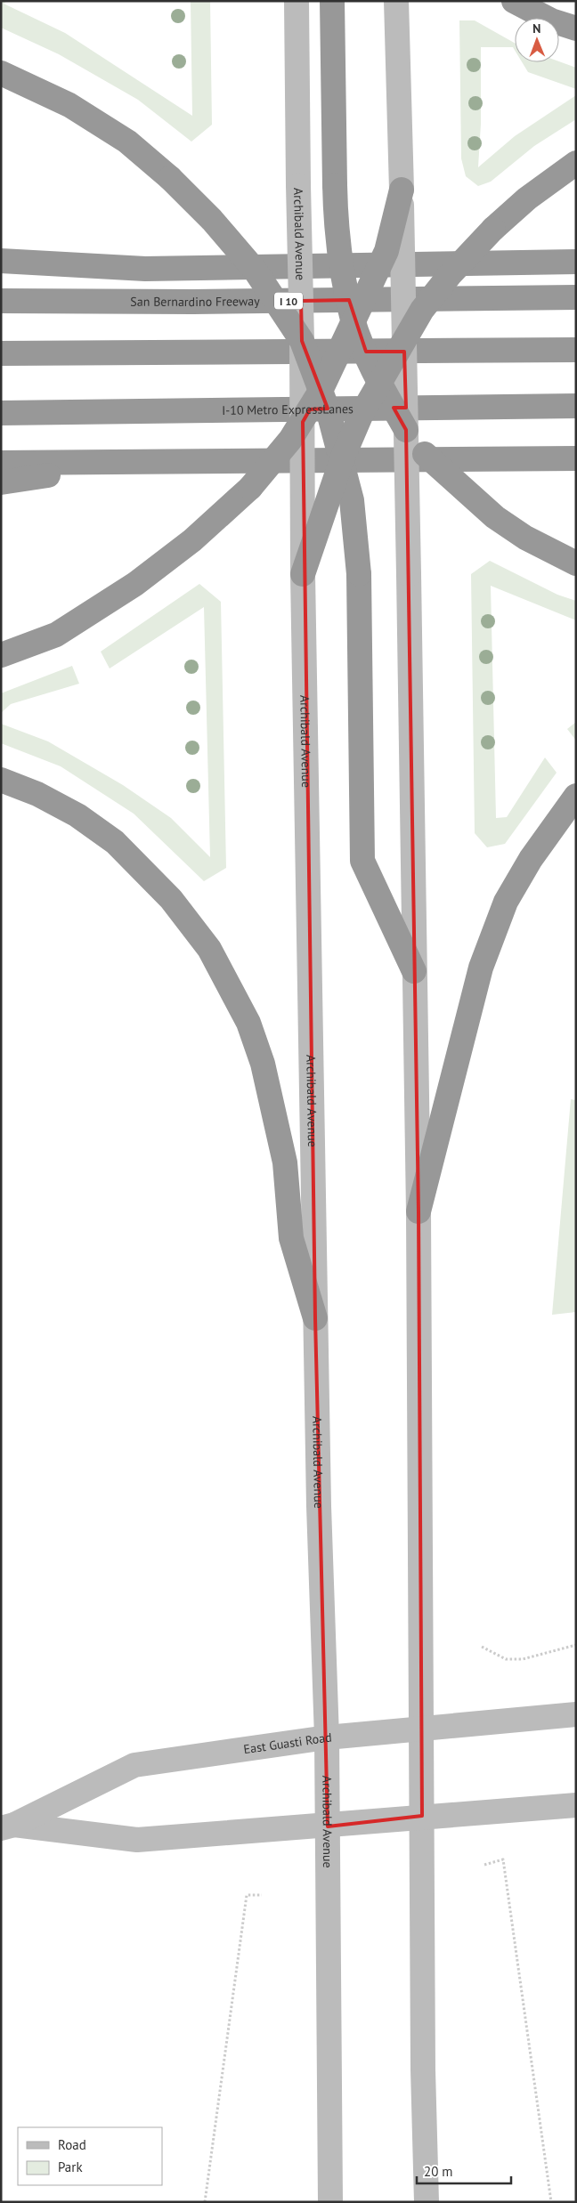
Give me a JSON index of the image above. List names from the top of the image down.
{
  "streets": {
    "highway": ["I 10", "San Bernardino Freeway", "I-10 Metro ExpressLanes"],
    "main road": ["Archibald Avenue", "East Guasti Road"]
  },
  "crossings": [
    ["Archibald Avenue", "East Guasti Road"]
  ],
  "legend": ["Road", "Park"],
  "scale_bar": "20 m",
  "north": "top"
}
